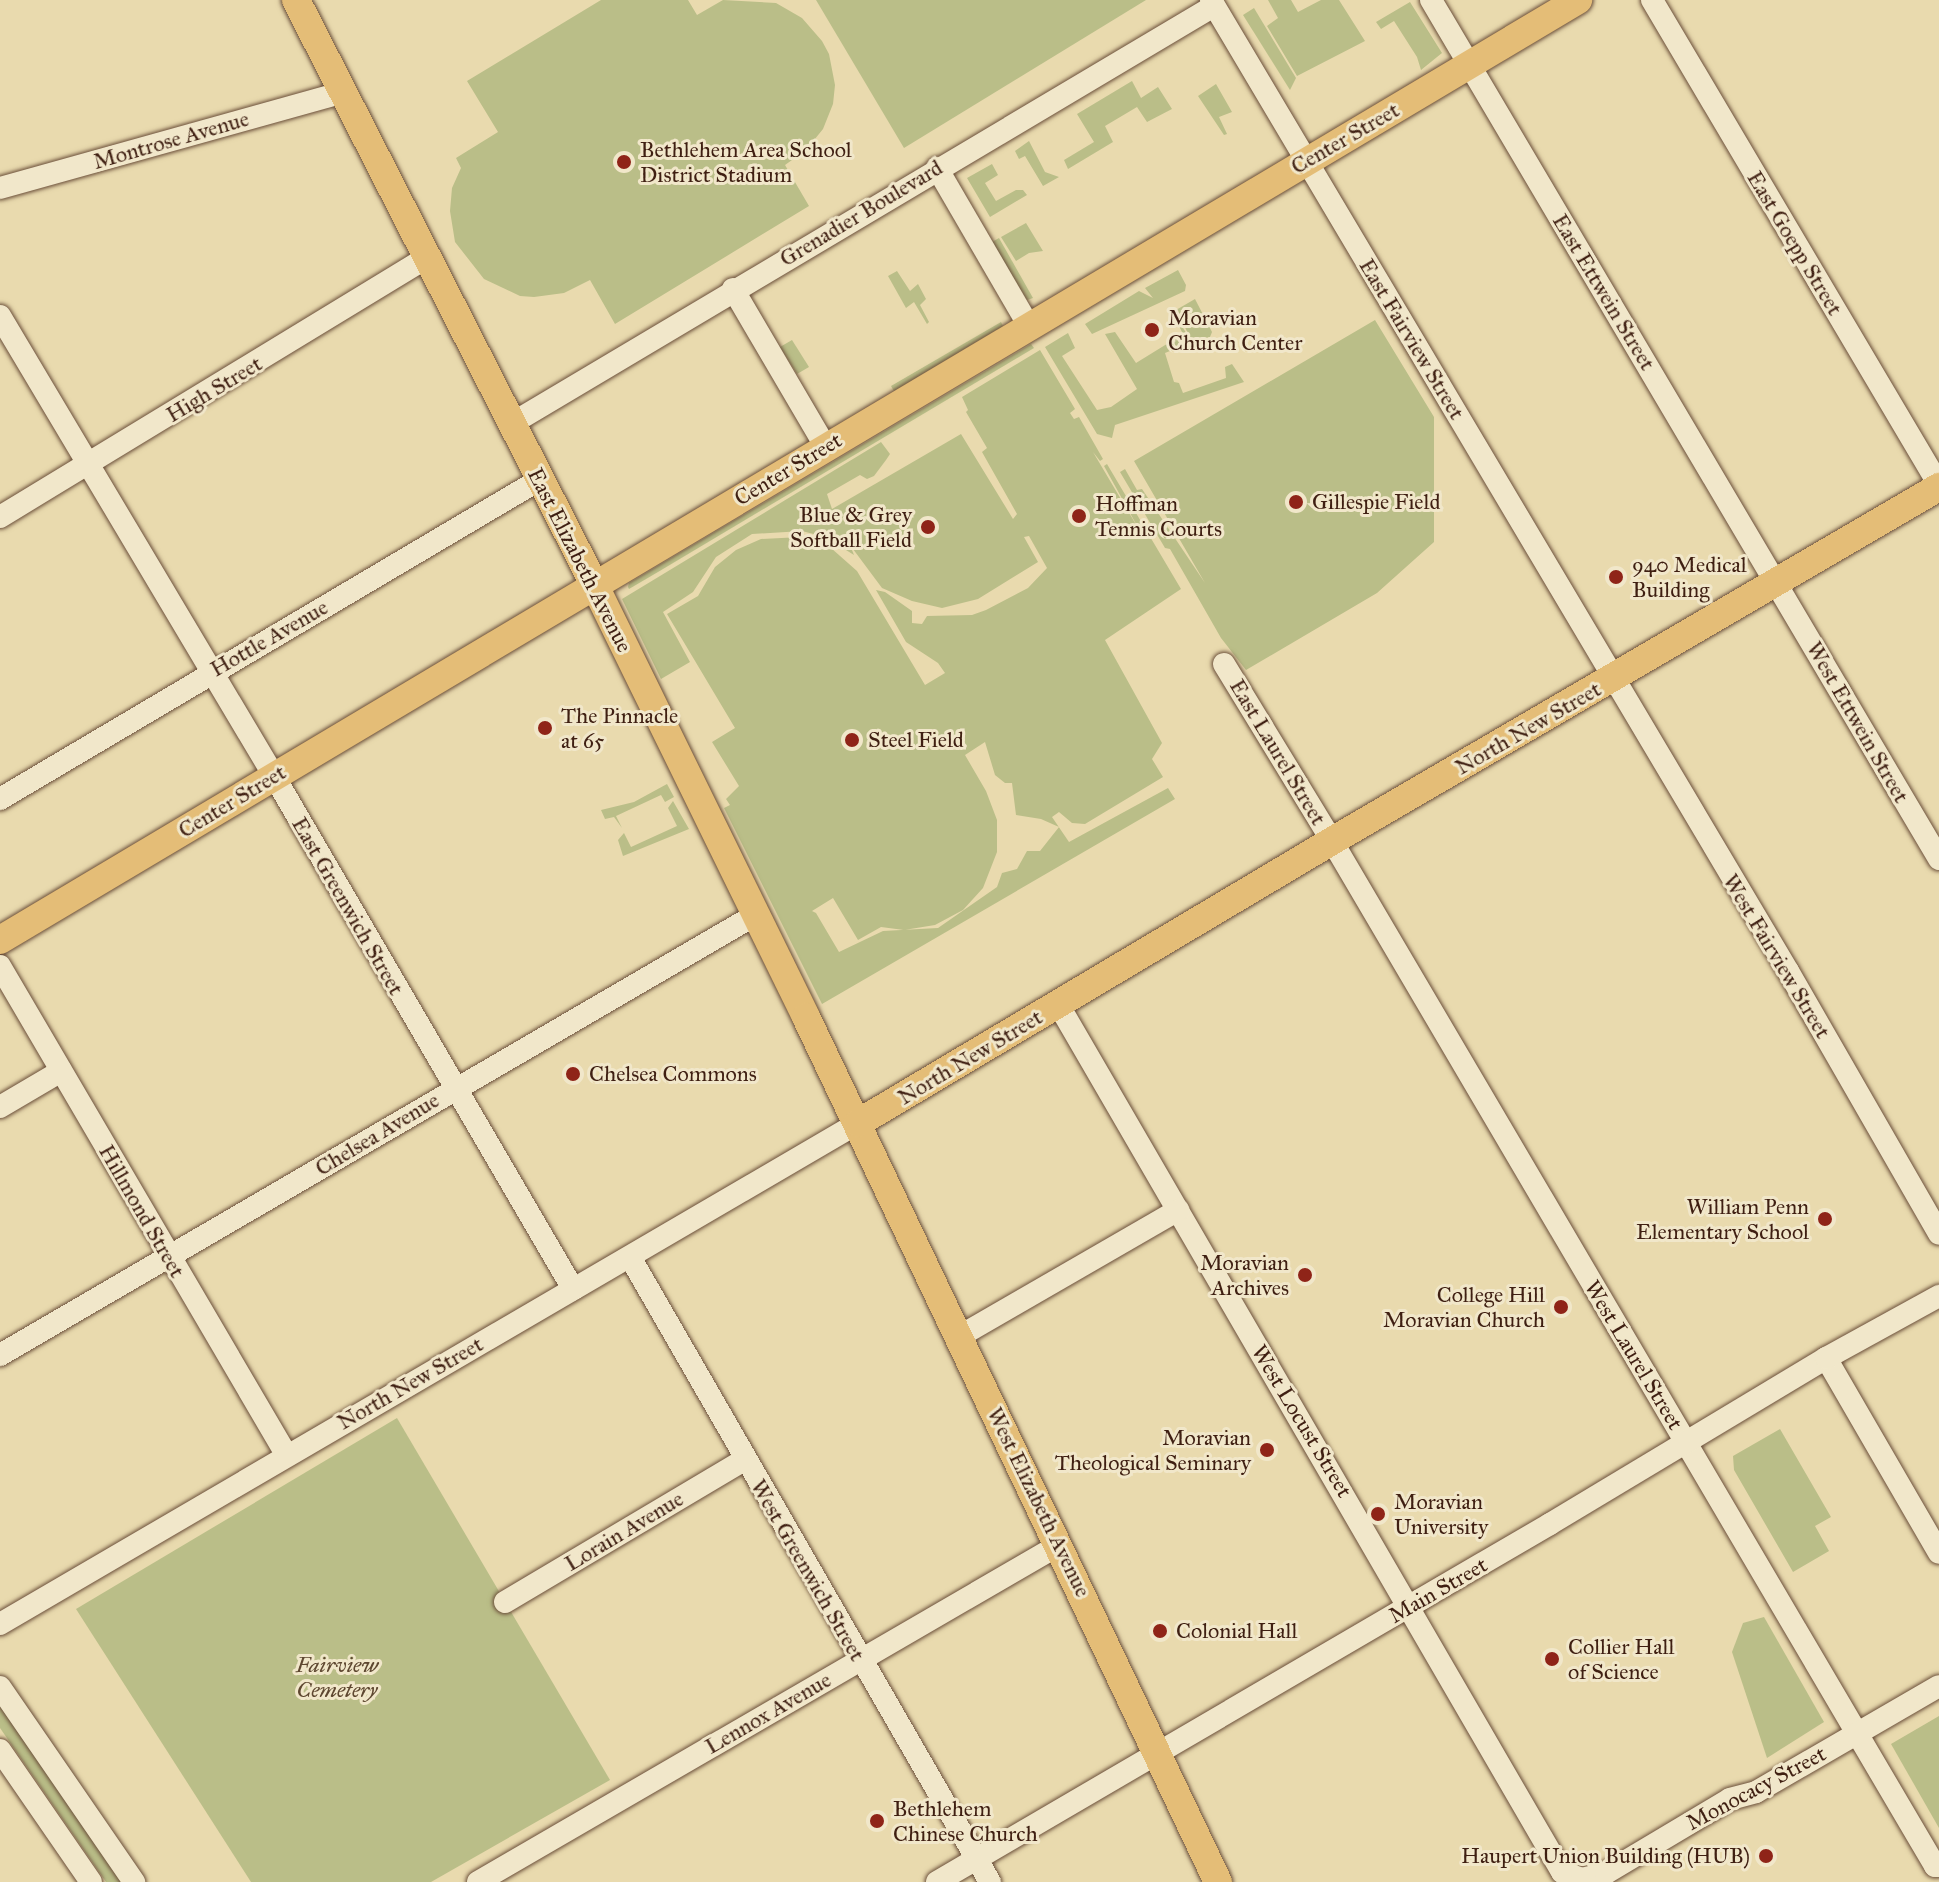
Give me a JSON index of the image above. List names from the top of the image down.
{
  "streets": {
    "main road": [
      "Center Street",
      "East Elizabeth Avenue",
      "North New Street",
      "West Elizabeth Avenue"
    ],
    "street": [
      "Montrose Avenue",
      "Grenadier Boulevard",
      "East Goepp Street",
      "East Ettwein Street",
      "East Fairview Street",
      "High Street",
      "Hottle Avenue",
      "West Ettwein Street",
      "East Laurel Street",
      "East Greenwich Street",
      "West Fairview Street",
      "Chelsea Avenue",
      "Hillmond Street",
      "West Laurel Street",
      "West Locust Street",
      "Lorain Avenue",
      "West Greenwich Street",
      "Main Street",
      "Lennox Avenue",
      "Monocacy Street"
    ]
  },
  "crossings": [
    ["Center Street", "East Ettwein Street"],
    ["Center Street", "East Fairview Street"],
    ["Center Street", "East Elizabeth Avenue"],
    ["Center Street", "East Greenwich Street"],
    ["Montrose Avenue", "East Elizabeth Avenue"],
    ["Grenadier Boulevard", "East Fairview Street"],
    ["Grenadier Boulevard", "East Elizabeth Avenue"],
    ["East Goepp Street", "North New Street"],
    ["East Ettwein Street", "West Ettwein Street"],
    ["East Ettwein Street", "North New Street"],
    ["East Fairview Street", "North New Street"],
    ["East Fairview Street", "West Fairview Street"],
    ["High Street", "East Elizabeth Avenue"],
    ["High Street", "East Greenwich Street"],
    ["East Elizabeth Avenue", "Hottle Avenue"],
    ["East Elizabeth Avenue", "North New Street"],
    ["East Elizabeth Avenue", "Chelsea Avenue"],
    ["East Elizabeth Avenue", "West Elizabeth Avenue"],
    ["Hottle Avenue", "East Greenwich Street"],
    ["West Ettwein Street", "North New Street"],
    ["North New Street", "East Laurel Street"],
    ["North New Street", "East Greenwich Street"],
    ["North New Street", "West Fairview Street"],
    ["North New Street", "Hillmond Street"],
    ["North New Street", "West Laurel Street"],
    ["North New Street", "West Locust Street"],
    ["North New Street", "West Elizabeth Avenue"],
    ["North New Street", "West Greenwich Street"],
    ["East Laurel Street", "West Laurel Street"],
    ["East Greenwich Street", "Chelsea Avenue"],
    ["Chelsea Avenue", "Hillmond Street"],
    ["West Laurel Street", "Main Street"],
    ["West Laurel Street", "Monocacy Street"],
    ["West Locust Street", "Main Street"],
    ["West Locust Street", "Monocacy Street"],
    ["West Elizabeth Avenue", "Main Street"],
    ["West Elizabeth Avenue", "Lennox Avenue"],
    ["Lorain Avenue", "West Greenwich Street"],
    ["West Greenwich Street", "Main Street"],
    ["West Greenwich Street", "Lennox Avenue"]
  ],
  "parks": ["Fairview Cemetery"],
  "places": [
    "Bethlehem Area School District Stadium",
    "Moravian Church Center",
    "Gillespie Field",
    "Hoffman Tennis Courts",
    "Blue & Grey Softball Field",
    "940 Medical Building",
    "The Pinnacle at 65",
    "Steel Field",
    "Chelsea Commons",
    "William Penn Elementary School",
    "Moravian Archives",
    "College Hill Moravian Church",
    "Moravian Theological Seminary",
    "Moravian University",
    "Colonial Hall",
    "Collier Hall of Science",
    "Bethlehem Chinese Church",
    "Haupert Union Building (HUB)"
  ]
}
